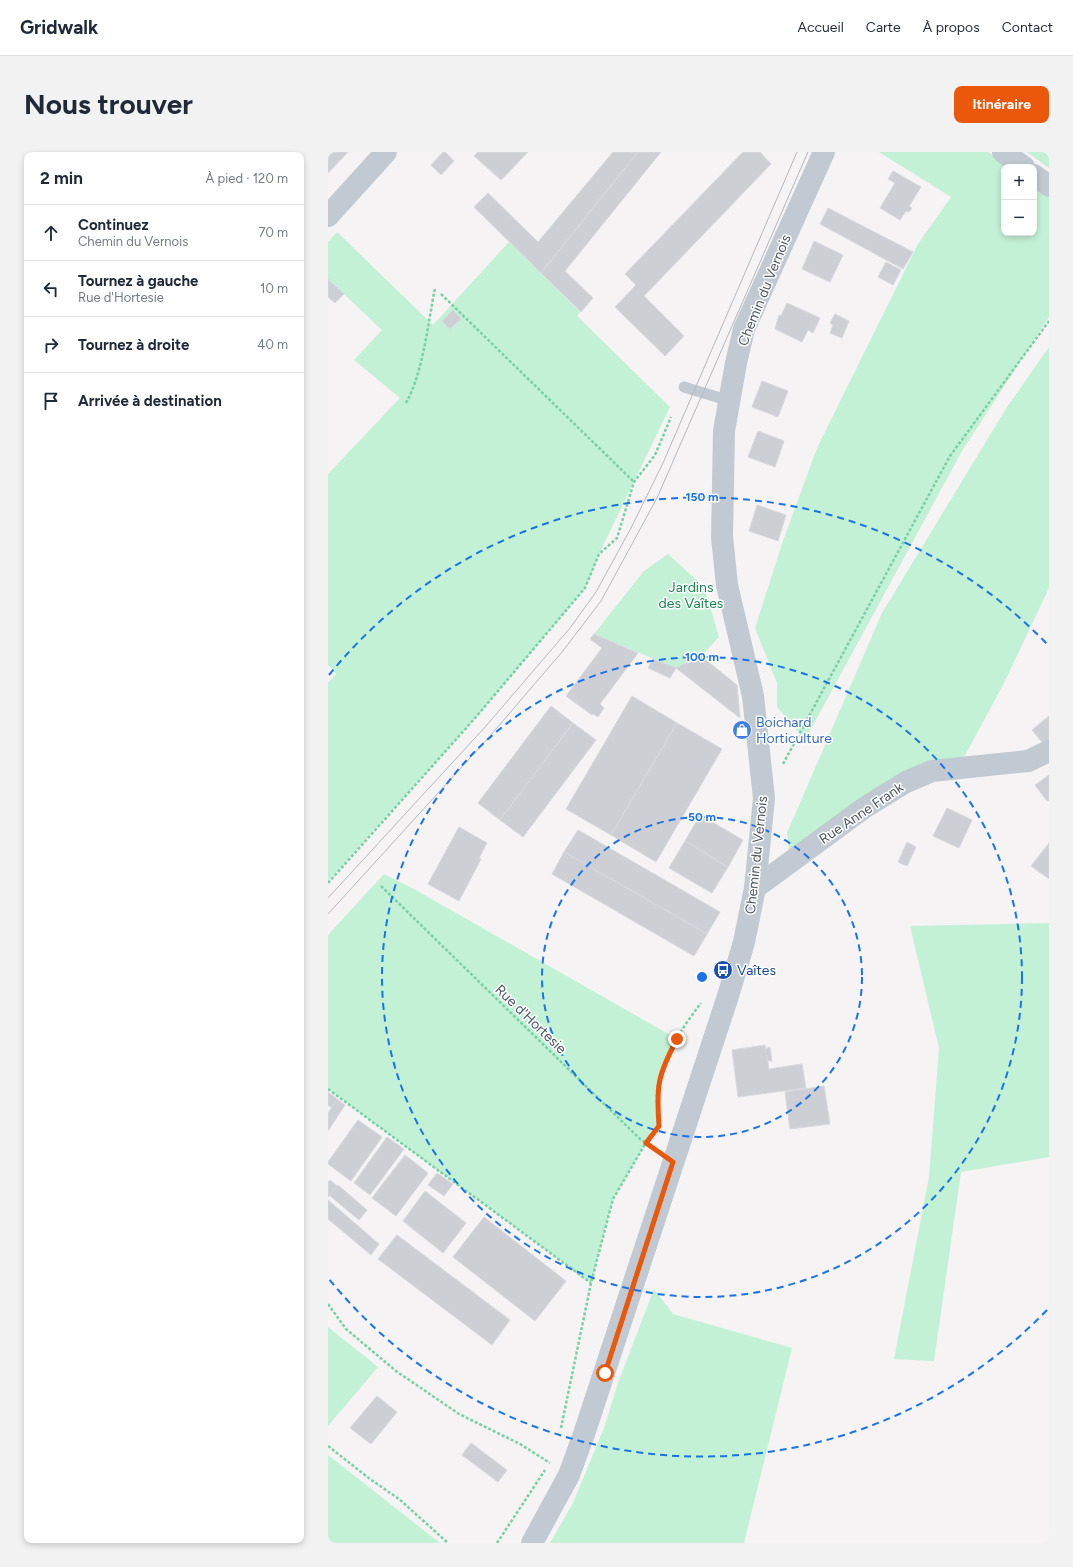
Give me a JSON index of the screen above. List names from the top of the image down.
{
  "streets": {
    "street": ["Chemin du Vernois", "Rue Anne Frank"],
    "path": ["Rue d'Hortesie"]
  },
  "crossings": [
    ["Chemin du Vernois", "Rue Anne Frank"],
    ["Chemin du Vernois", "Rue d'Hortesie"]
  ],
  "parks": ["Jardins des Vaîtes"],
  "places": {
    "shop": ["Boichard Horticulture"],
    "bus stop": ["Vaîtes"]
  },
  "page": {
    "header": "Gridwalk",
    "nav": [
      "Accueil",
      "Carte",
      "À propos",
      "Contact"
    ],
    "buttons": "Itinéraire",
    "title": "Nous trouver",
    "heading": ["2 min", "À pied · 120 m"],
    "map_buttons": ["+", "−"],
    "list": [
      ["Continuez", "Chemin du Vernois", "70 m"],
      ["Tournez à gauche", "Rue d'Hortesie", "10 m"],
      ["Tournez à droite", "40 m"],
      "Arrivée à destination"
    ]
  },
  "rings": ["150 m", "100 m", "50 m"]
}
